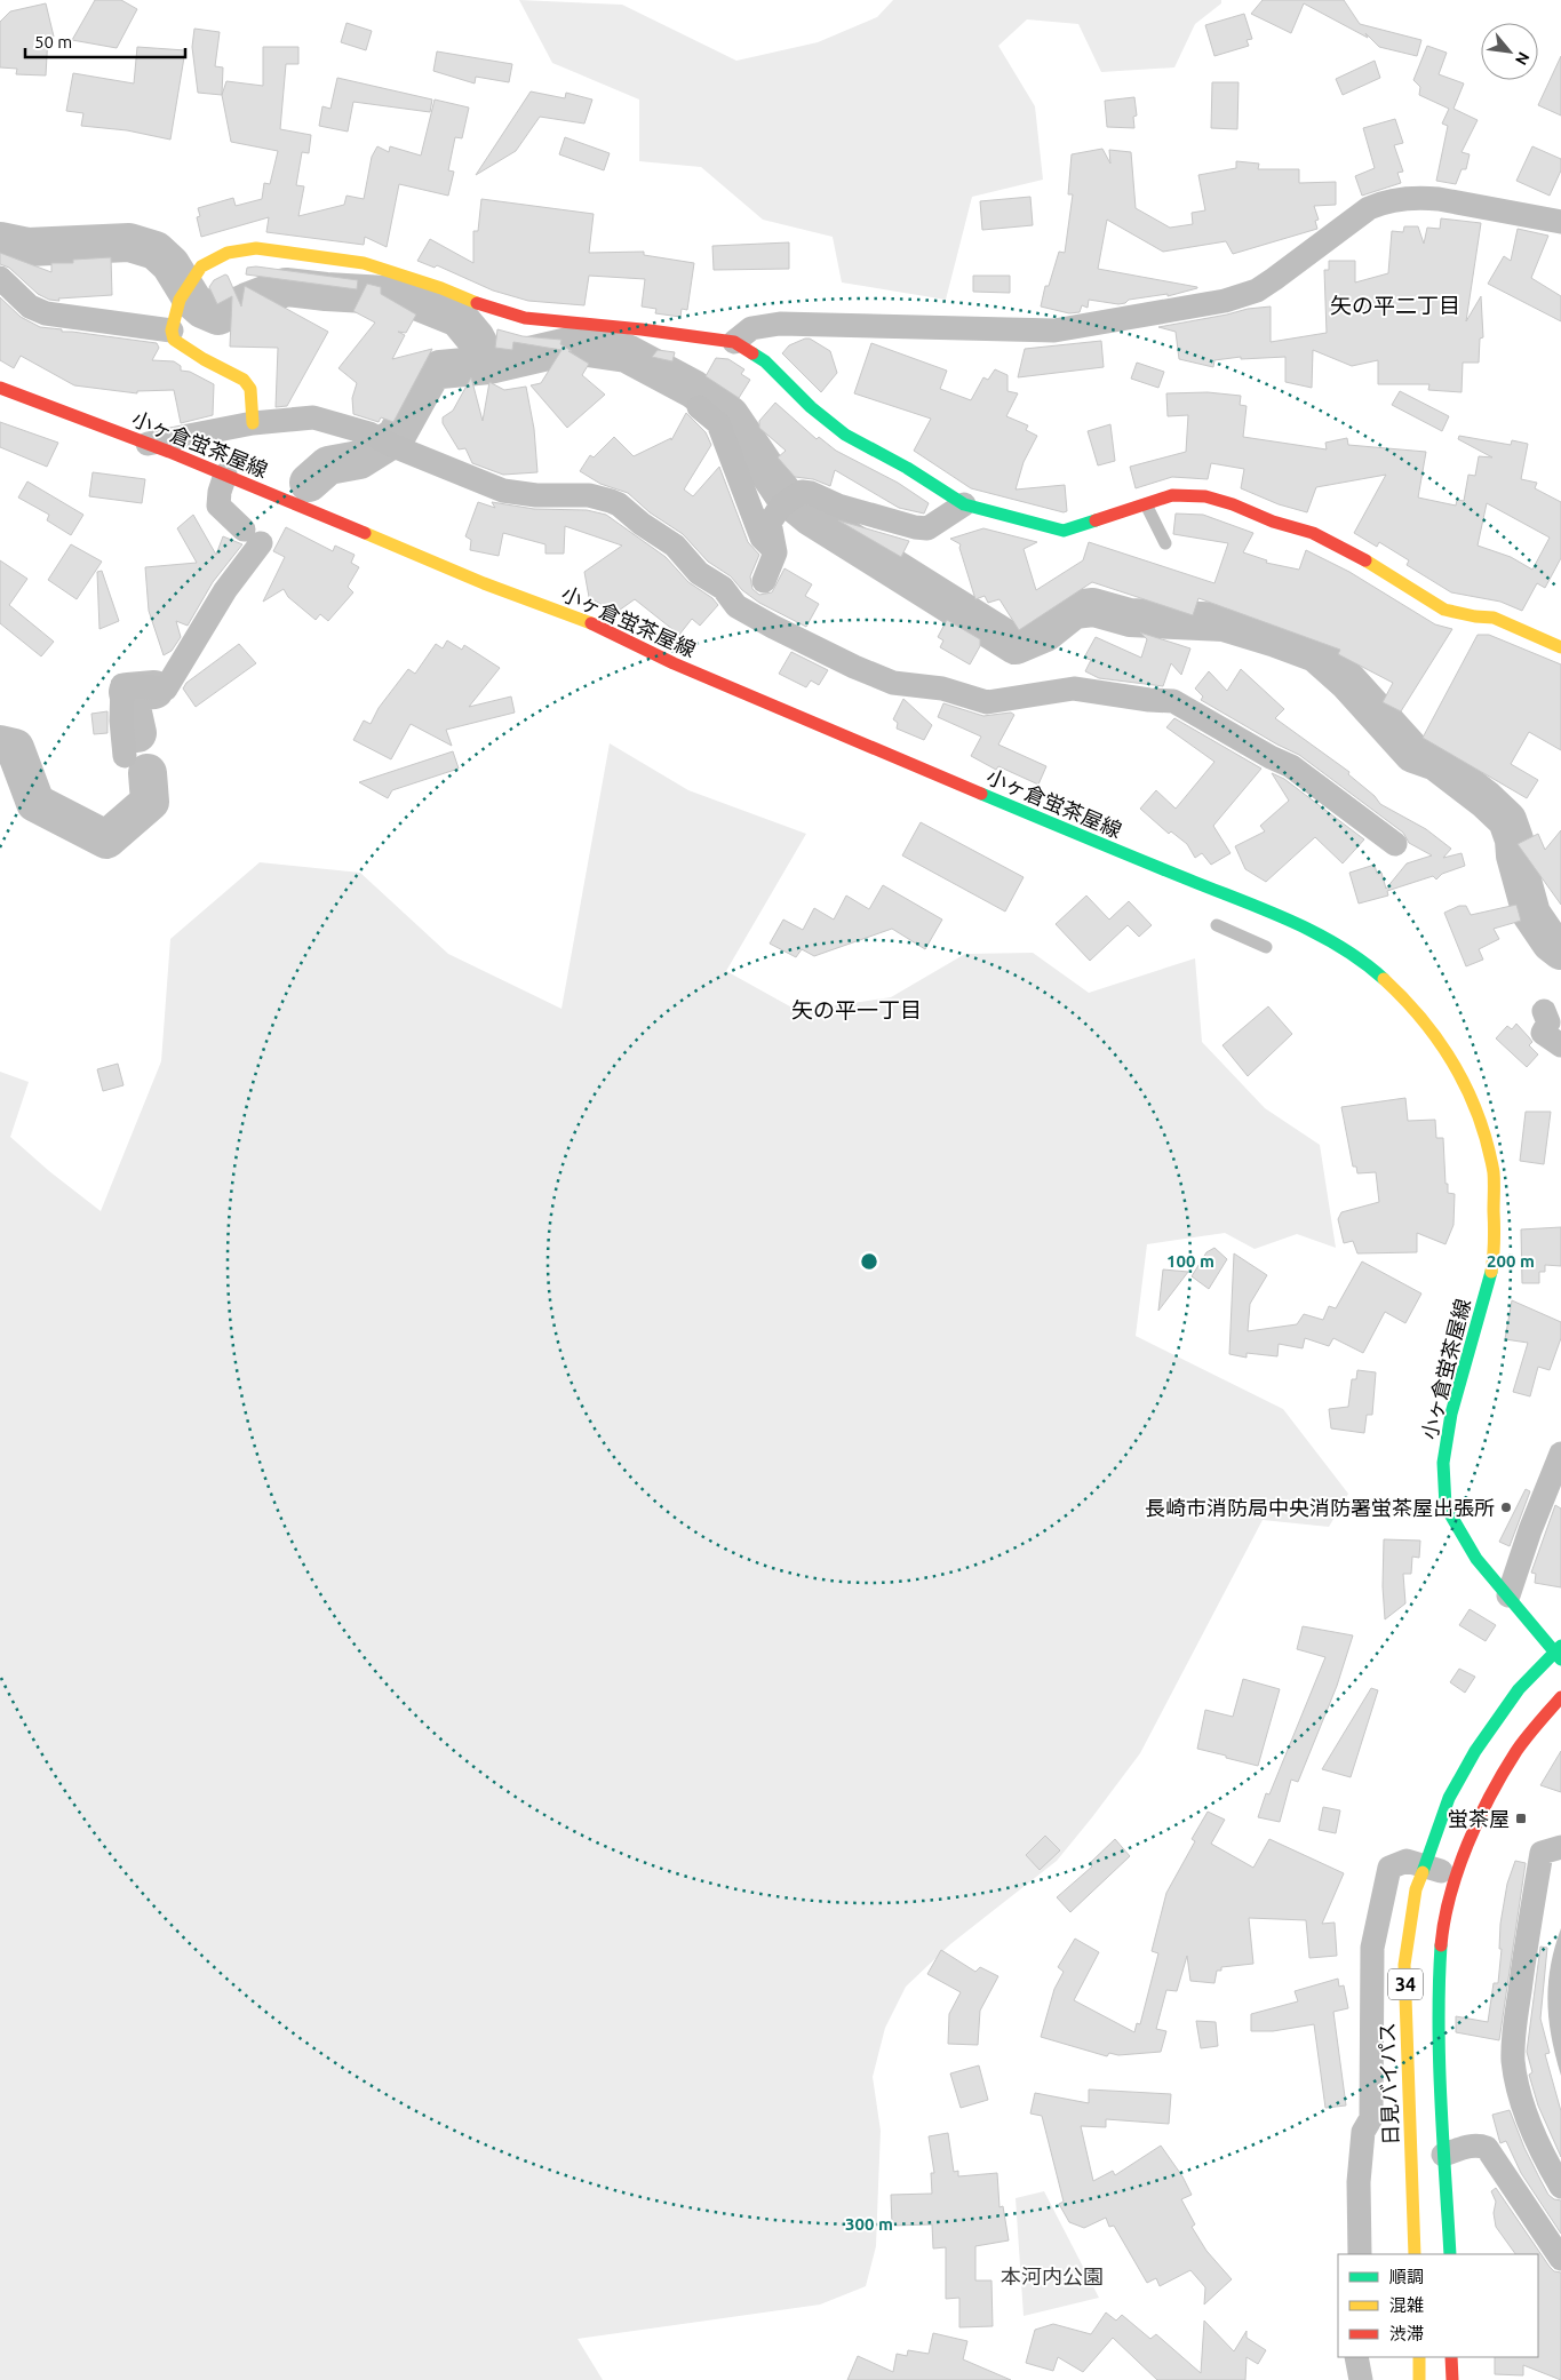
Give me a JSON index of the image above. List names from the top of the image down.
{
  "streets": {
    "main road": ["小ヶ倉蛍茶屋線", "34", "日見バイパス"]
  },
  "crossings": [
    ["小ヶ倉蛍茶屋線", "日見バイパス"]
  ],
  "districts": ["矢の平二丁目", "矢の平一丁目"],
  "parks": ["本河内公園"],
  "places": {
    "other": ["長崎市消防局中央消防署蛍茶屋出張所"],
    "transit": ["蛍茶屋"]
  },
  "legend": ["順調", "混雑", "渋滞"],
  "scale_bar": "50 m",
  "north": "bottom right",
  "rings": ["100 m", "200 m", "300 m"]
}
